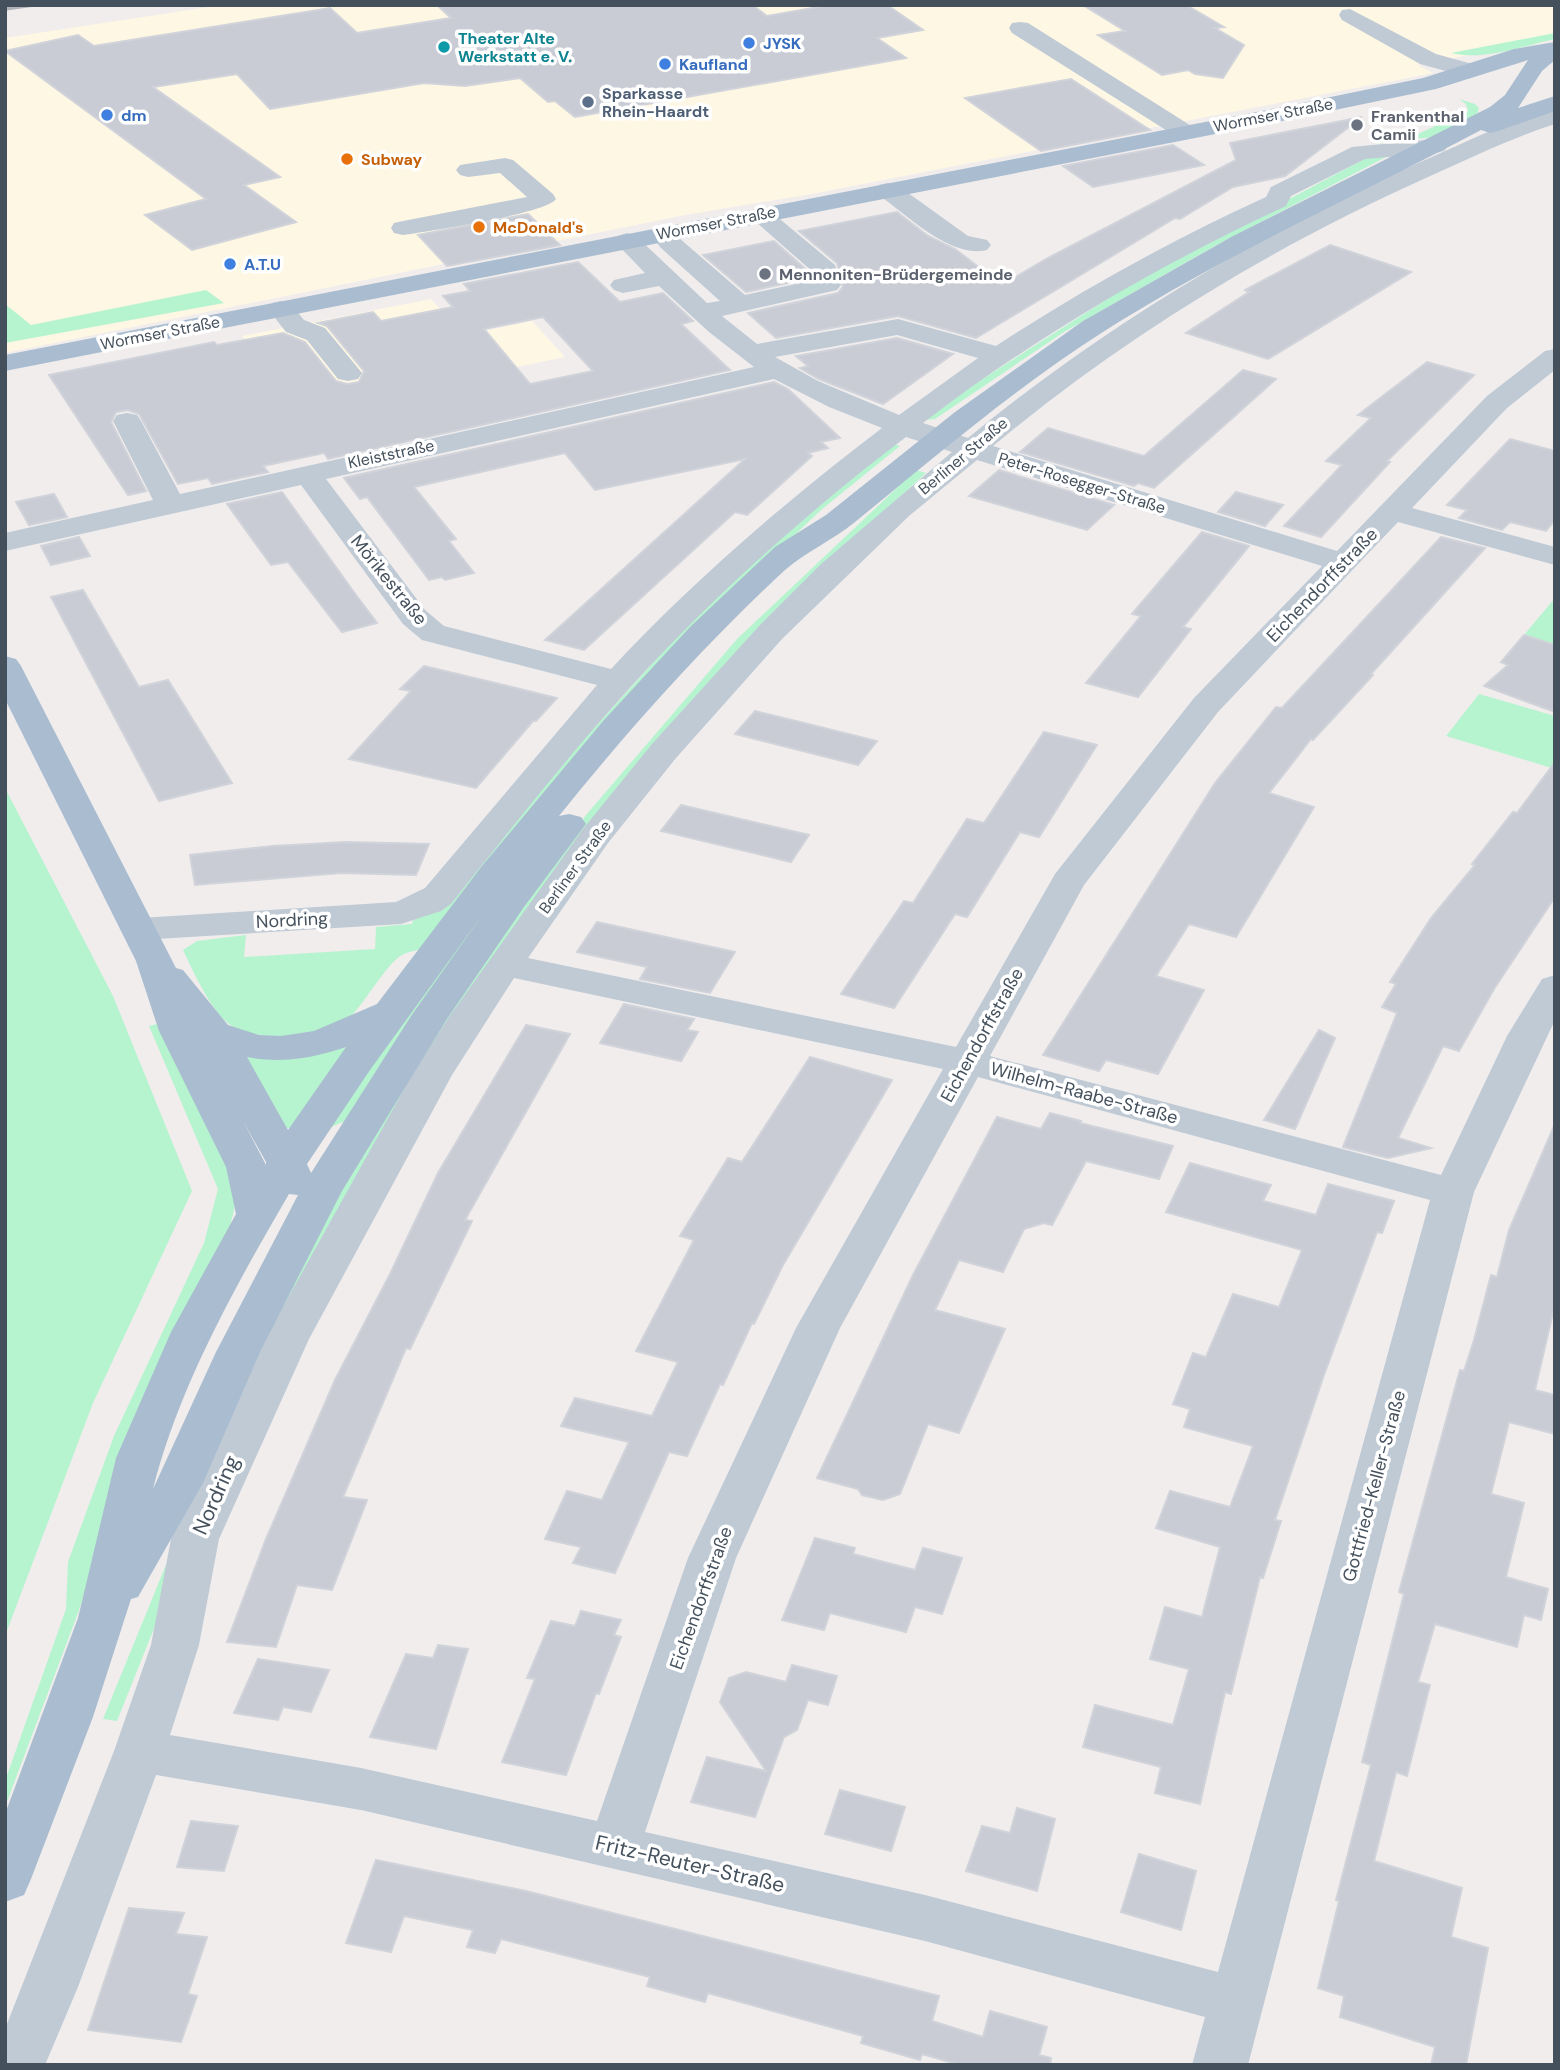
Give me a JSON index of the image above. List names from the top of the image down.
{
  "streets": {
    "main road": ["Wormser Straße", "Berliner Straße", "Nordring"],
    "street": [
      "Kleiststraße",
      "Peter-Rosegger-Straße",
      "Mörikestraße",
      "Eichendorffstraße",
      "Wilhelm-Raabe-Straße",
      "Gottfried-Keller-Straße",
      "Fritz-Reuter-Straße"
    ]
  },
  "crossings": [
    ["Wormser Straße", "Berliner Straße"],
    ["Wormser Straße", "Peter-Rosegger-Straße"],
    ["Kleiststraße", "Peter-Rosegger-Straße"],
    ["Kleiststraße", "Mörikestraße"],
    ["Berliner Straße", "Peter-Rosegger-Straße"],
    ["Berliner Straße", "Mörikestraße"],
    ["Berliner Straße", "Nordring"],
    ["Berliner Straße", "Wilhelm-Raabe-Straße"],
    ["Peter-Rosegger-Straße", "Eichendorffstraße"],
    ["Eichendorffstraße", "Wilhelm-Raabe-Straße"],
    ["Eichendorffstraße", "Fritz-Reuter-Straße"],
    ["Nordring", "Wilhelm-Raabe-Straße"],
    ["Nordring", "Fritz-Reuter-Straße"],
    ["Wilhelm-Raabe-Straße", "Gottfried-Keller-Straße"],
    ["Gottfried-Keller-Straße", "Fritz-Reuter-Straße"]
  ],
  "places": [
    "JYSK",
    "Theater Alte Werkstatt e. V.",
    "Kaufland",
    "Sparkasse Rhein-Haardt",
    "dm",
    "Frankenthal Camii",
    "Subway",
    "McDonald's",
    "A.T.U",
    "Mennoniten-Brüdergemeinde"
  ]
}
